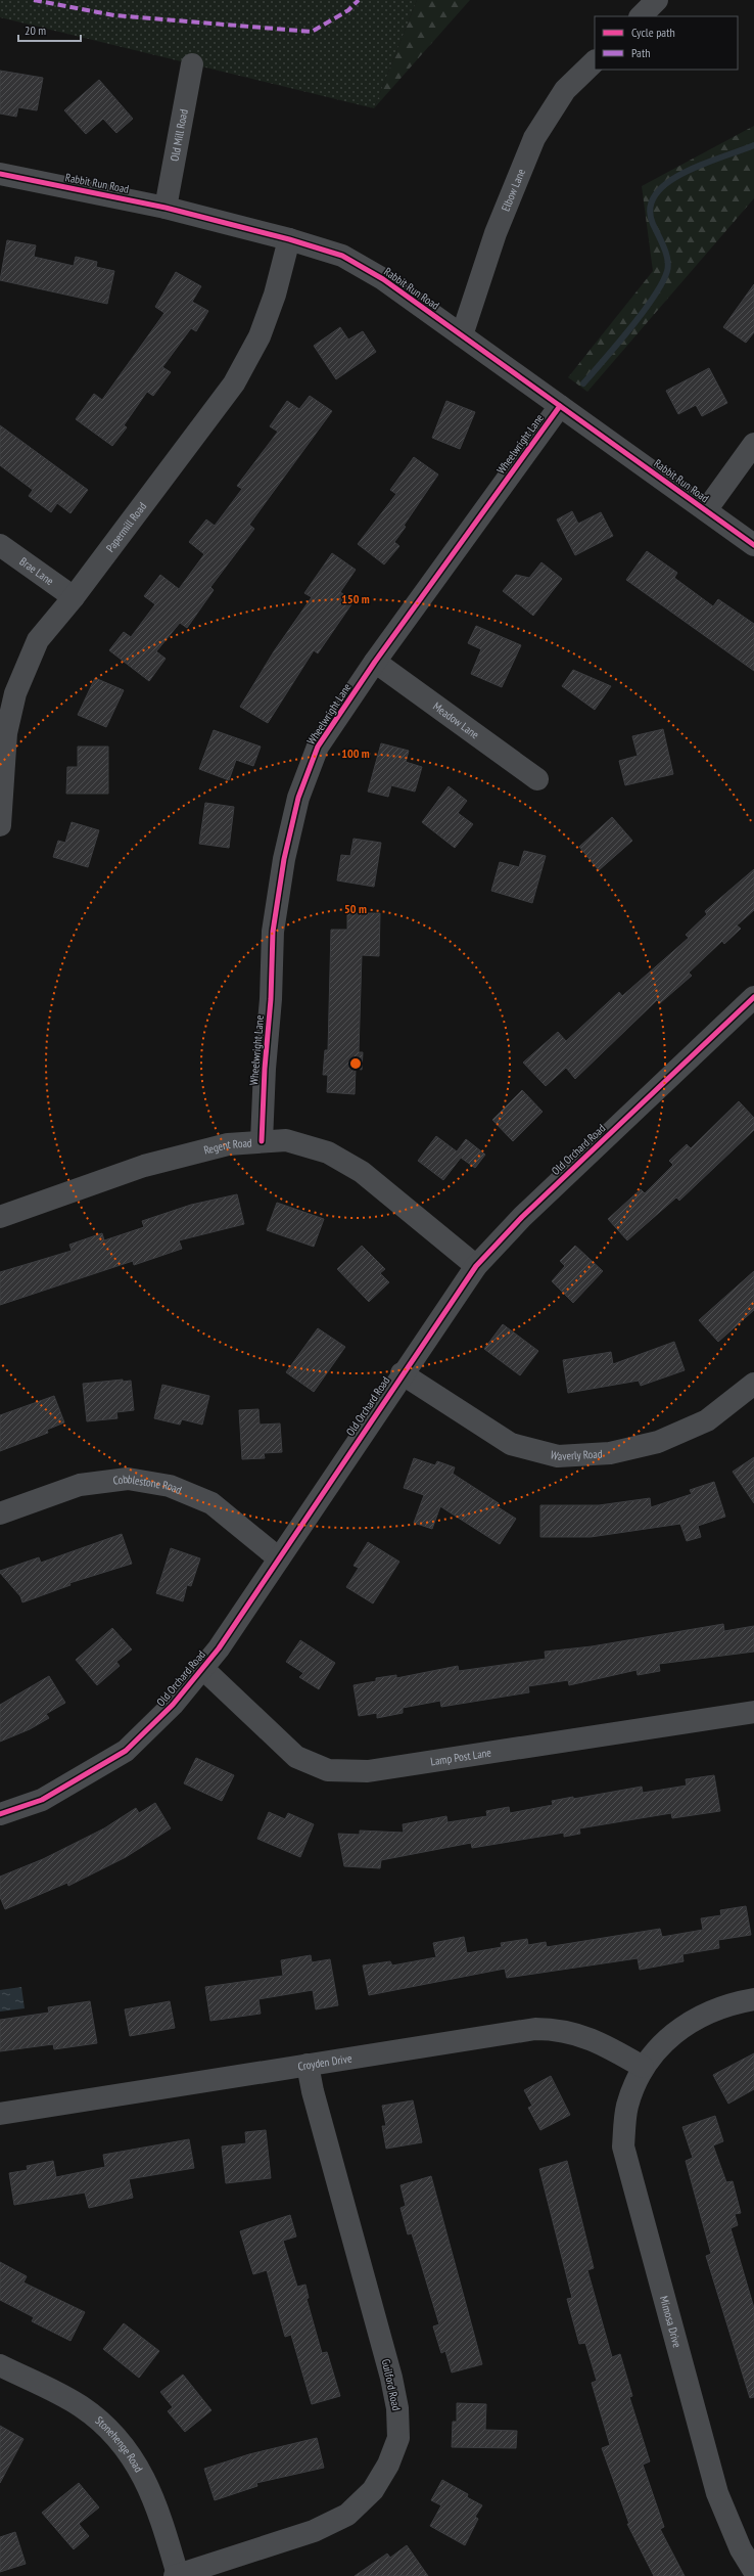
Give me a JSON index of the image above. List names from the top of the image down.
{
  "streets": {
    "street": [
      "Old Mill Road",
      "Rabbit Run Road",
      "Elbow Lane",
      "Wheelwright Lane",
      "Papermill Road",
      "Brae Lane",
      "Meadow Lane",
      "Regent Road",
      "Old Orchard Road",
      "Waverly Road",
      "Cobblestone Road",
      "Lamp Post Lane",
      "Croyden Drive",
      "Mimosa Drive",
      "Guilford Road",
      "Stonehenge Road"
    ]
  },
  "crossings": [
    ["Old Mill Road", "Rabbit Run Road"],
    ["Rabbit Run Road", "Elbow Lane"],
    ["Rabbit Run Road", "Wheelwright Lane"],
    ["Rabbit Run Road", "Papermill Road"],
    ["Wheelwright Lane", "Meadow Lane"],
    ["Wheelwright Lane", "Regent Road"],
    ["Papermill Road", "Brae Lane"],
    ["Regent Road", "Old Orchard Road"],
    ["Old Orchard Road", "Waverly Road"],
    ["Old Orchard Road", "Cobblestone Road"],
    ["Old Orchard Road", "Lamp Post Lane"],
    ["Croyden Drive", "Mimosa Drive"],
    ["Croyden Drive", "Guilford Road"],
    ["Guilford Road", "Stonehenge Road"]
  ],
  "legend": ["Cycle path", "Path"],
  "scale_bar": "20 m",
  "rings": ["150 m", "100 m", "50 m"]
}
